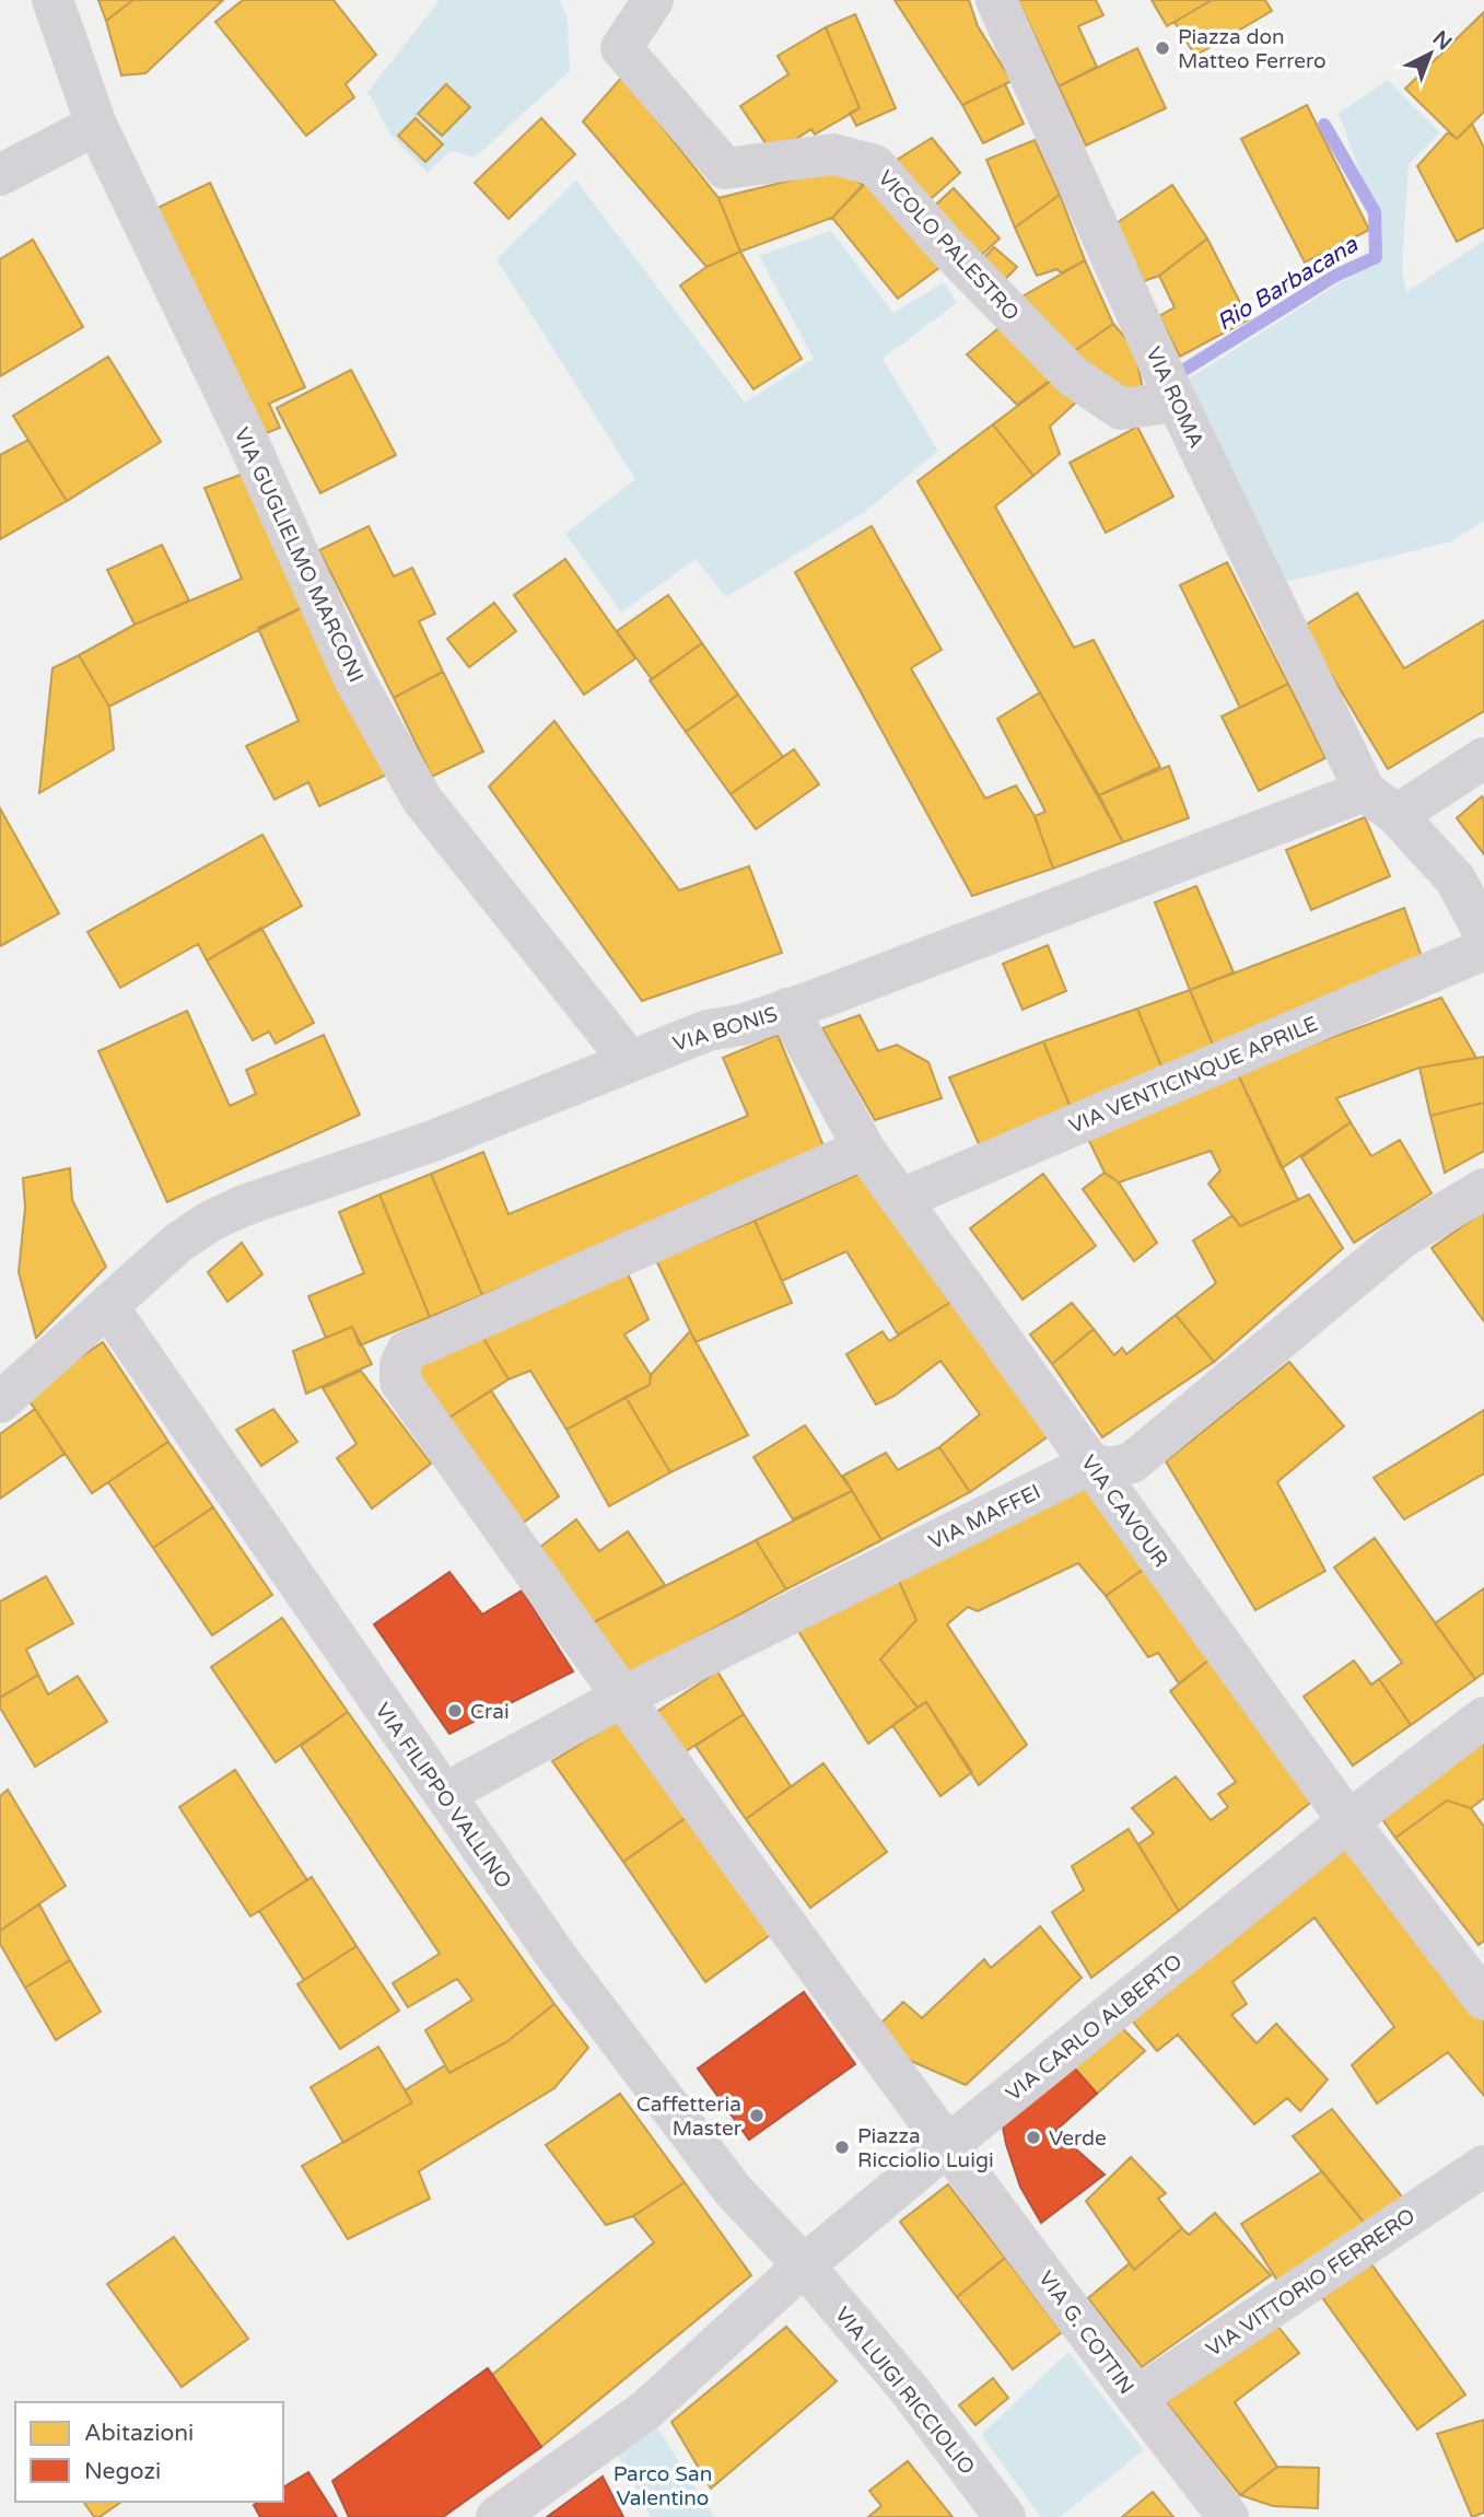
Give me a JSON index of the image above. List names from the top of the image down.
{
  "streets": {
    "street": [
      "VICOLO PALESTRO",
      "VIA ROMA",
      "VIA GUGLIELMO MARCONI",
      "VIA BONIS",
      "VIA VENTICINQUE APRILE",
      "VIA CAVOUR",
      "VIA MAFFEI",
      "VIA FILIPPO VALLINO",
      "VIA CARLO ALBERTO",
      "VIA VITTORIO FERRERO",
      "VIA G. COTTIN",
      "VIA LUIGI RICCIOLIO"
    ]
  },
  "crossings": [
    ["VICOLO PALESTRO", "VIA ROMA"],
    ["VIA ROMA", "VIA BONIS"],
    ["VIA GUGLIELMO MARCONI", "VIA BONIS"],
    ["VIA BONIS", "VIA CAVOUR"],
    ["VIA BONIS", "VIA FILIPPO VALLINO"],
    ["VIA VENTICINQUE APRILE", "VIA CAVOUR"],
    ["VIA CAVOUR", "VIA MAFFEI"],
    ["VIA CAVOUR", "VIA CARLO ALBERTO"],
    ["VIA CAVOUR", "VIA G. COTTIN"],
    ["VIA MAFFEI", "VIA FILIPPO VALLINO"],
    ["VIA MAFFEI", "VIA G. COTTIN"],
    ["VIA FILIPPO VALLINO", "VIA CARLO ALBERTO"],
    ["VIA FILIPPO VALLINO", "VIA LUIGI RICCIOLIO"],
    ["VIA CARLO ALBERTO", "VIA G. COTTIN"],
    ["VIA CARLO ALBERTO", "VIA LUIGI RICCIOLIO"],
    ["VIA VITTORIO FERRERO", "VIA G. COTTIN"]
  ],
  "water": ["Rio Barbacana"],
  "parks": ["Parco San Valentino"],
  "places": [
    "Piazza don Matteo Ferrero",
    "Crai",
    "Caffetteria Master",
    "Verde",
    "Piazza Ricciolio Luigi"
  ],
  "legend": ["Abitazioni", "Negozi"],
  "north": "top right"
}
